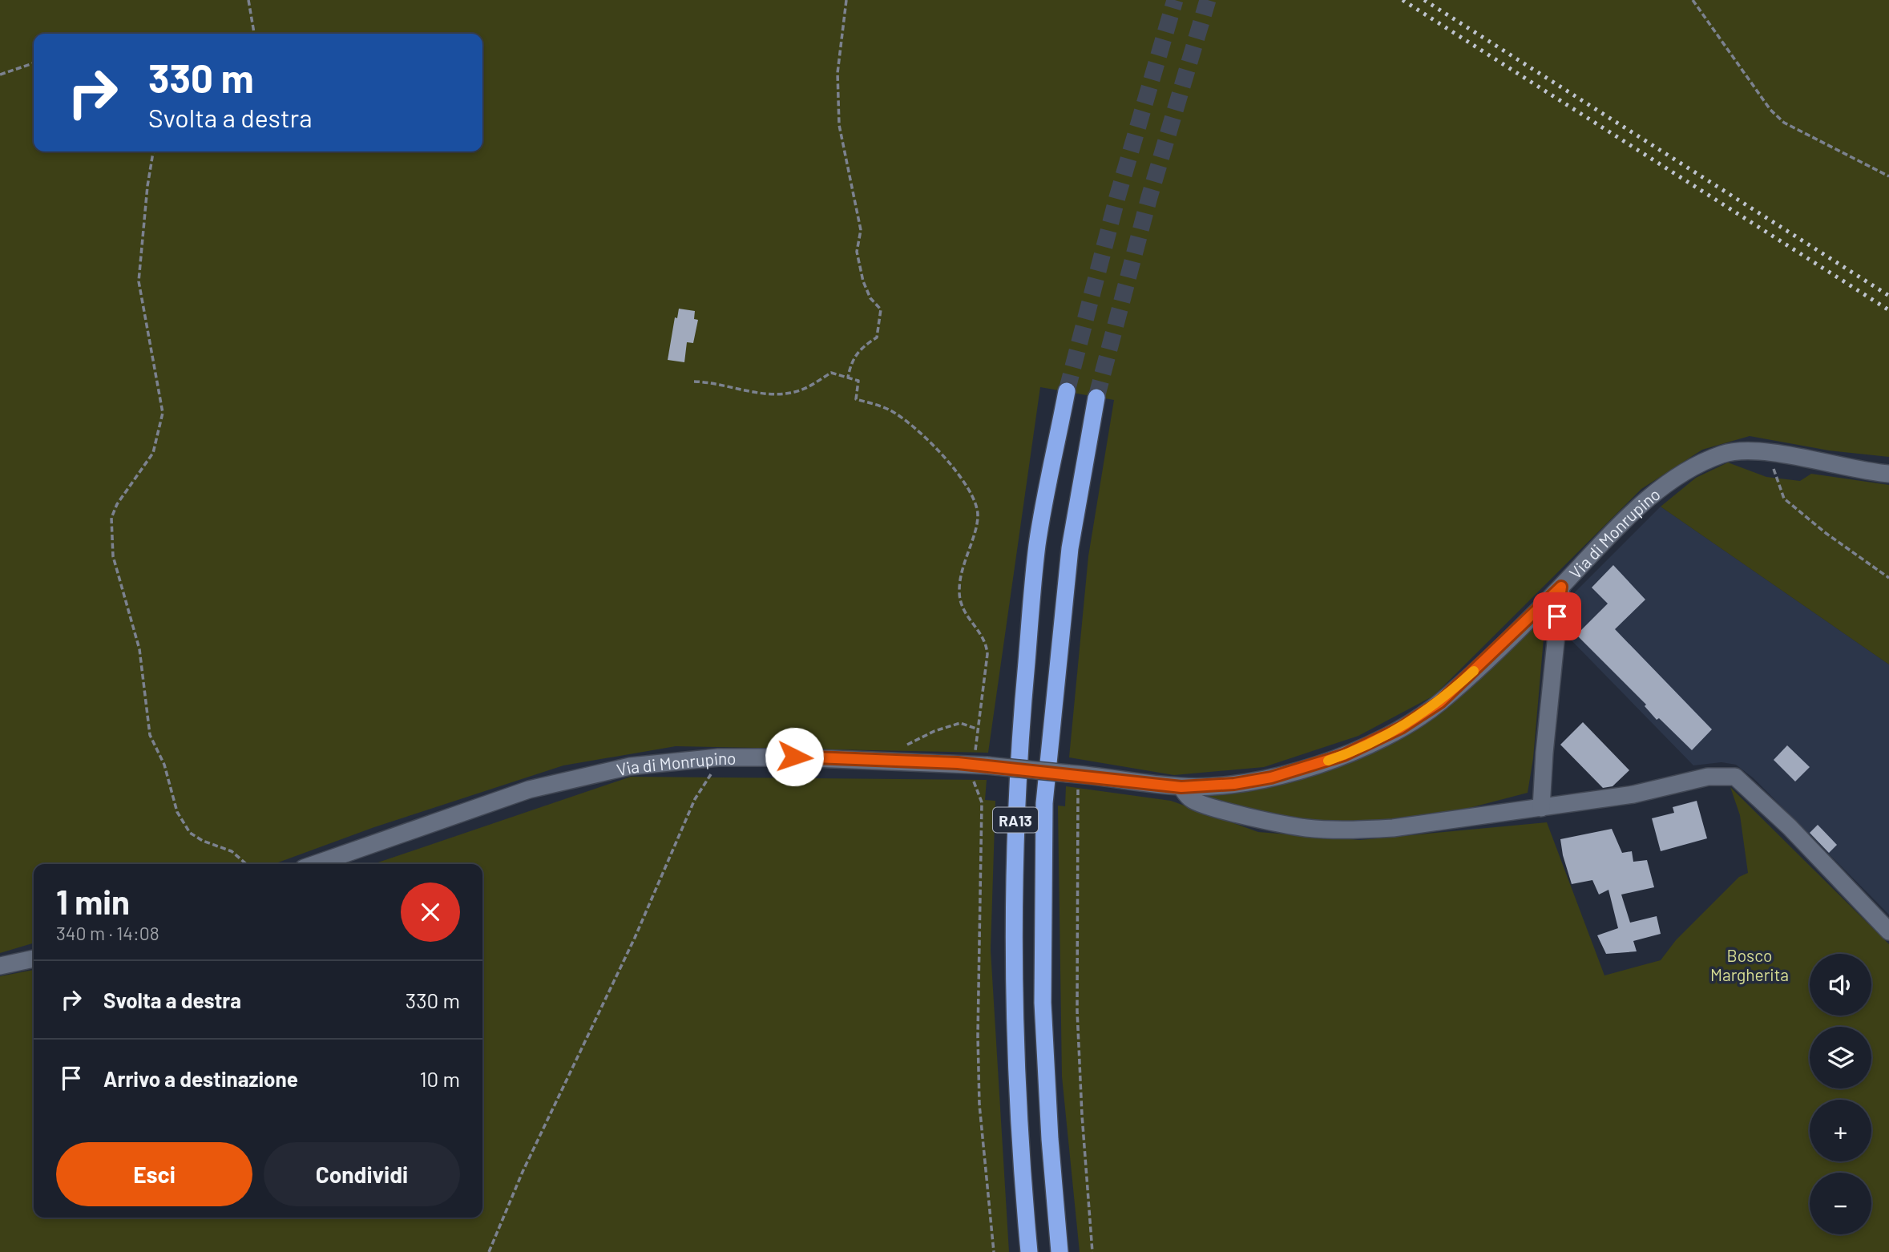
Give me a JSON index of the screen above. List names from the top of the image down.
{
  "streets": {
    "highway": ["RA13"],
    "main road": ["Via di Monrupino"]
  },
  "parks": ["Bosco Margherita"],
  "page": {
    "turn": ["330 m", "Svolta a destra"],
    "heading": ["1 min", "340 m · 14:08"],
    "map_buttons": ["+", "−"],
    "list": [
      {
        "name": "Svolta a destra",
        "value": "330 m"
      },
      {
        "name": "Arrivo a destinazione",
        "value": "10 m"
      }
    ],
    "buttons": ["Esci", "Condividi"]
  }
}
